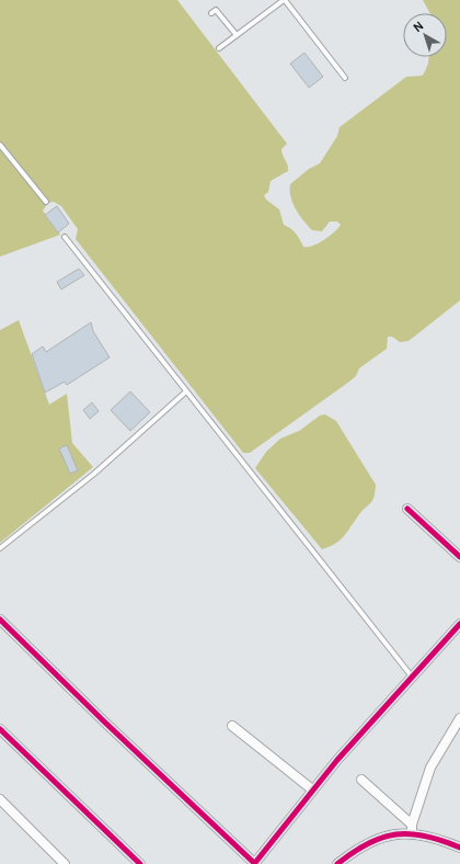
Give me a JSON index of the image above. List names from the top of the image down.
{
  "north": "top left"
}
